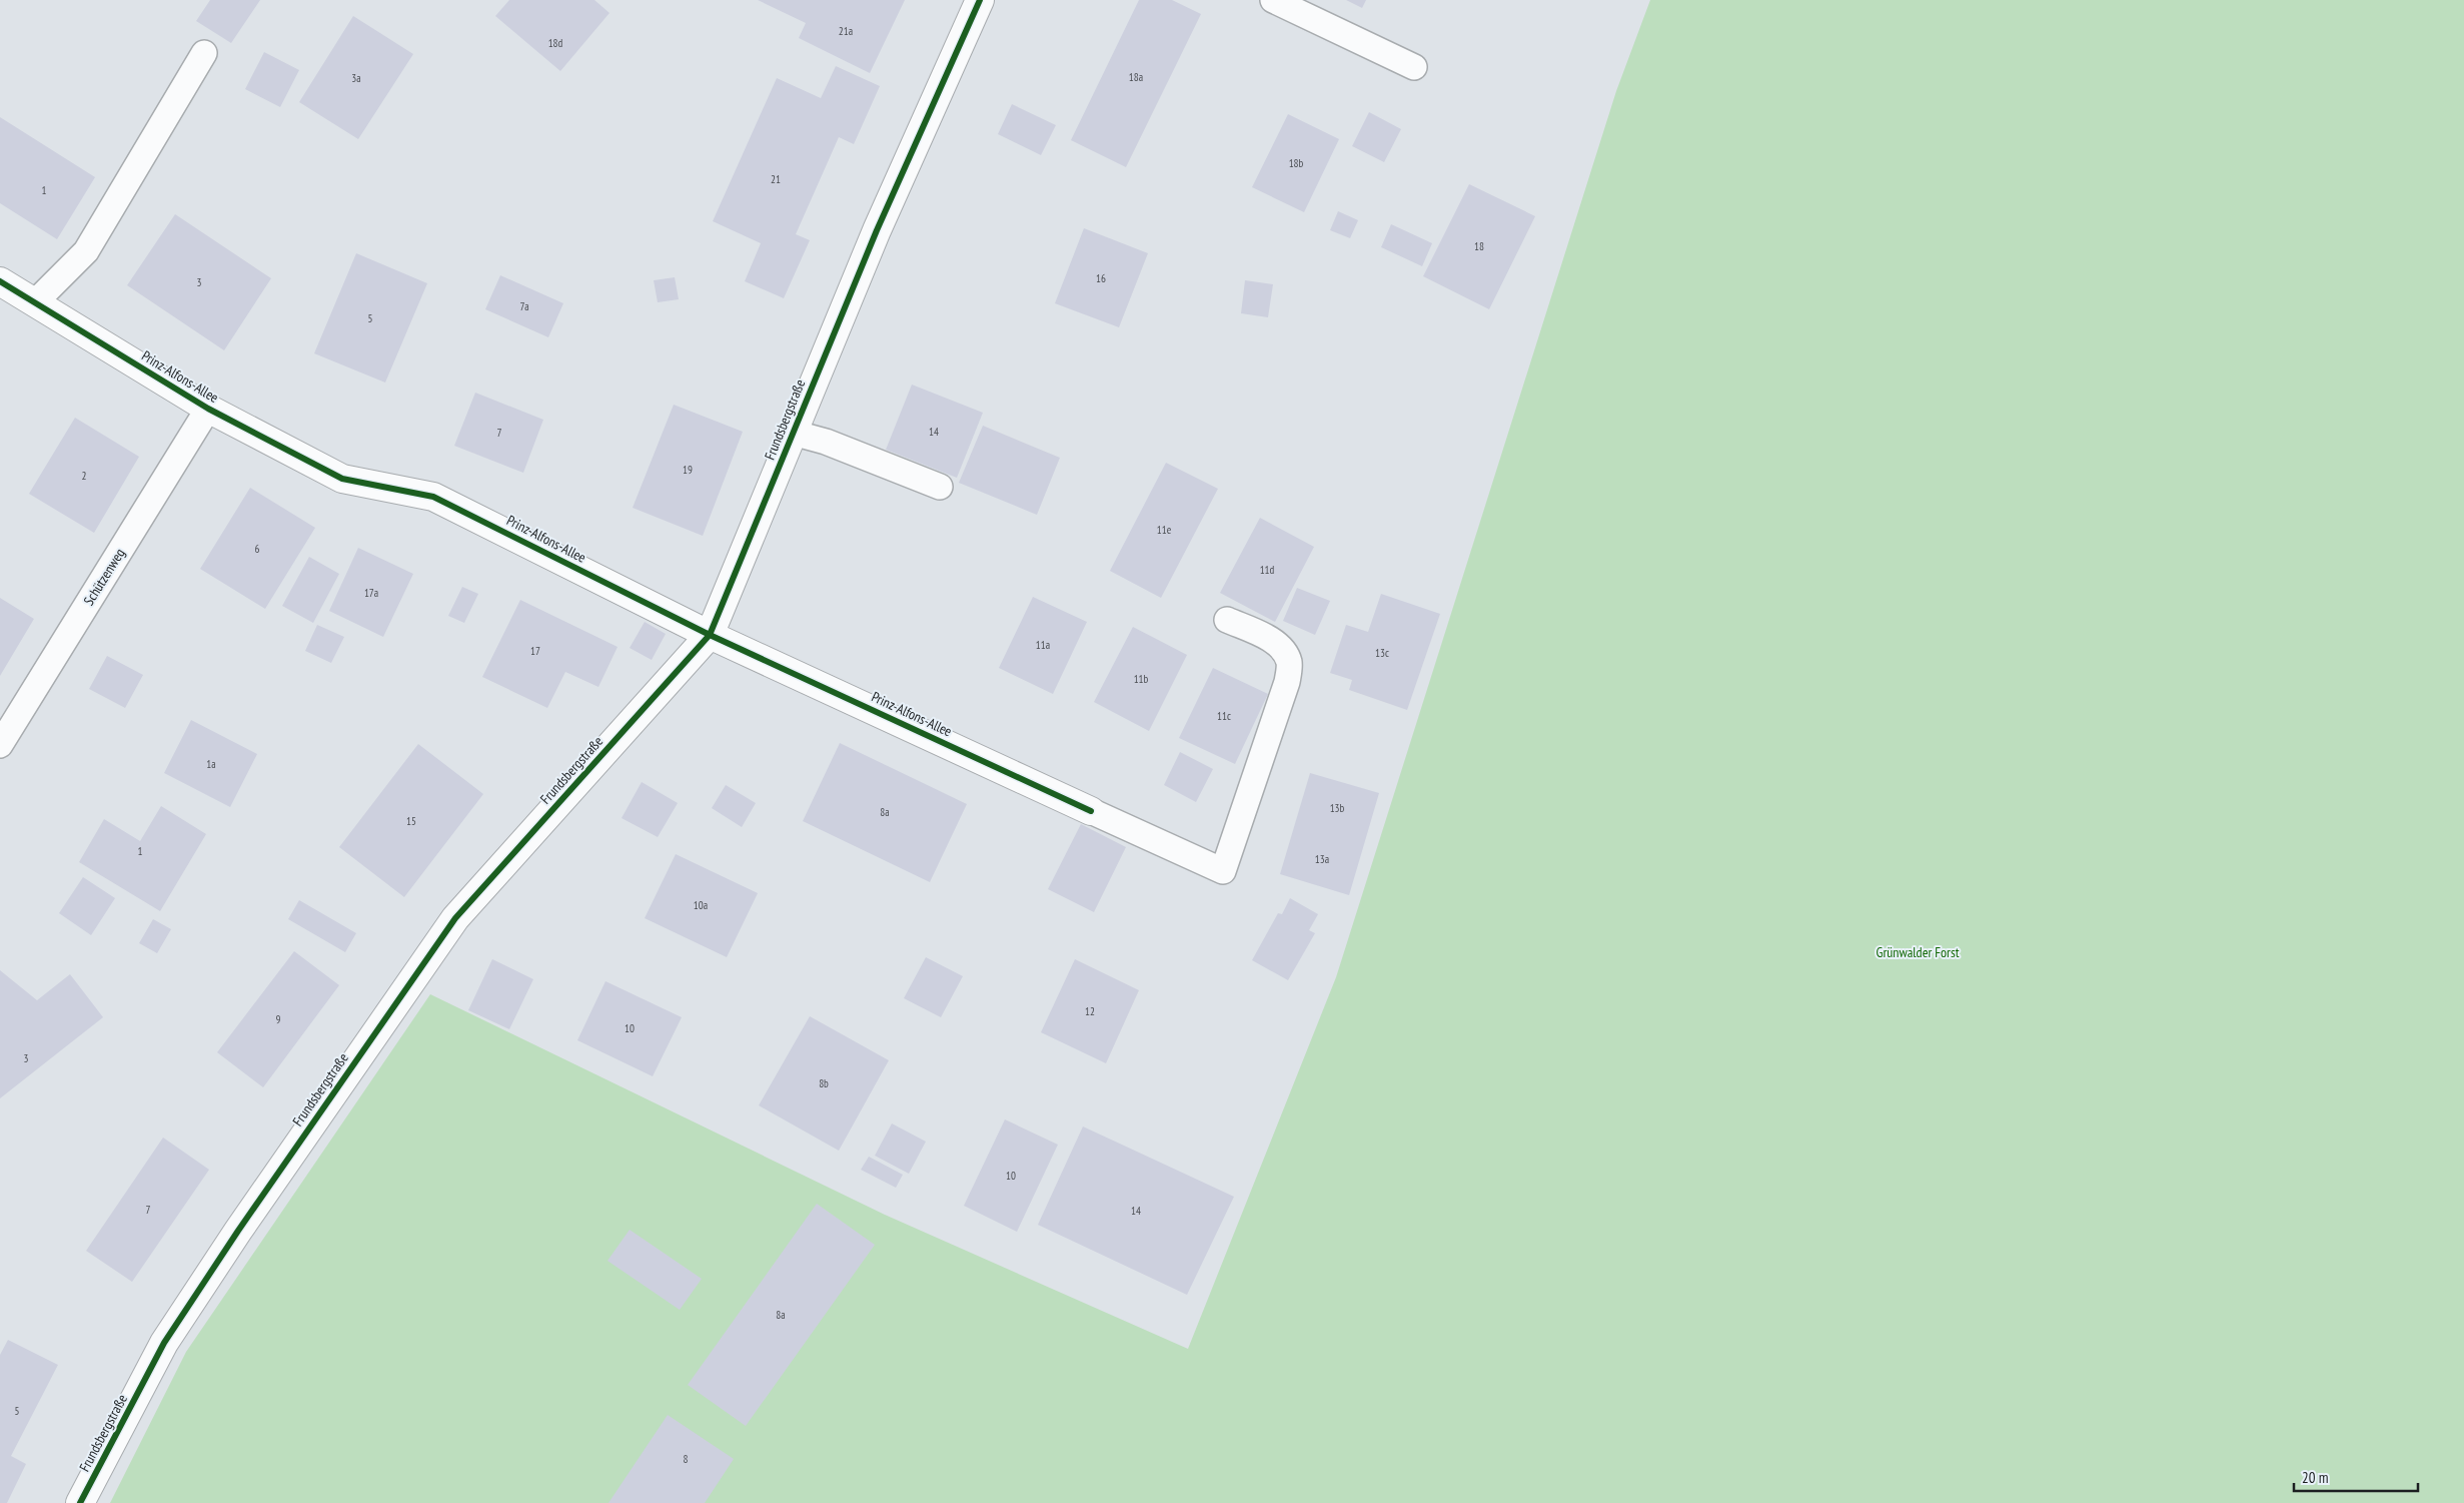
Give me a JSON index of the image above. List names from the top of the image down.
{
  "streets": {
    "street": ["Prinz-Alfons-Allee", "Frundsbergstraße"],
    "lane": ["Schützenweg"]
  },
  "crossings": [
    ["Prinz-Alfons-Allee", "Frundsbergstraße"],
    ["Prinz-Alfons-Allee", "Schützenweg"]
  ],
  "parks": ["Grünwalder Forst"],
  "house_numbers": [
    "21a",
    "18d",
    "18a",
    "3a",
    "18b",
    "21",
    "1",
    "18",
    "16",
    "3",
    "7a",
    "5",
    "14",
    "7",
    "19",
    "2",
    "11e",
    "6",
    "11d",
    "17a",
    "11a",
    "17",
    "13c",
    "11b",
    "11c",
    "1a",
    "13b",
    "8a",
    "15",
    "1",
    "13a",
    "10a",
    "12",
    "9",
    "10",
    "3",
    "8b",
    "10",
    "7",
    "14",
    "8a",
    "5",
    "8"
  ],
  "scale_bar": "20 m"
}
